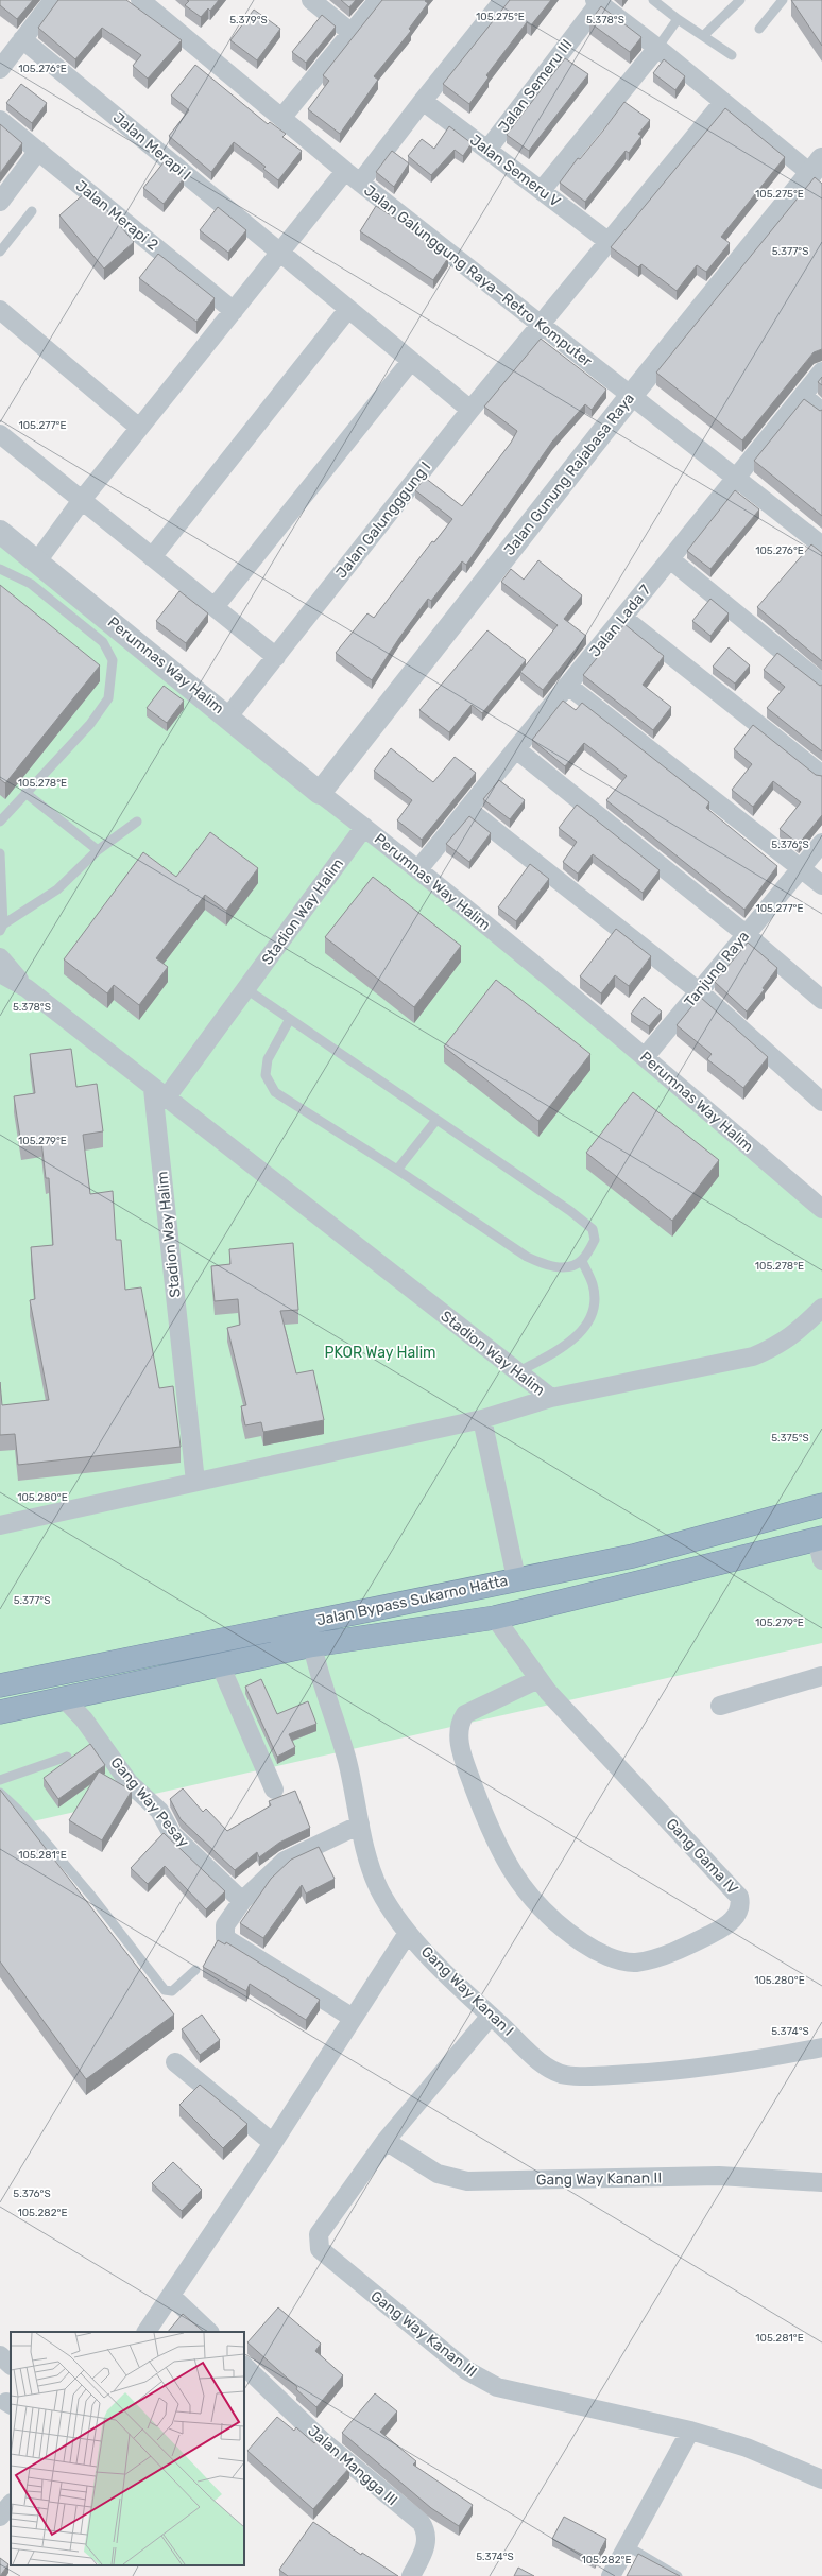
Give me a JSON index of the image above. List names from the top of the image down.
{
  "streets": {
    "highway": ["Jalan Bypass Sukarno Hatta"],
    "street": [
      "Jalan Semeru III",
      "Jalan Merapi I",
      "Jalan Semeru V",
      "Jalan Merapi 2",
      "Jalan Galunggung Raya—Retro Komputer",
      "Jalan Gunung Rajabasa Raya",
      "Jalan Galungggung I",
      "Jalan Lada 7",
      "Perumnas Way Halim",
      "Stadion Way Halim",
      "Tanjung Raya",
      "Gang Way Pesay",
      "Gang Gama IV",
      "Gang Way Kanan I",
      "Gang Way Kanan II",
      "Gang Way Kanan III",
      "Jalan Mangga III"
    ]
  },
  "crossings": [
    ["Jalan Semeru III", "Jalan Semeru V"],
    ["Jalan Merapi I", "Jalan Galungggung I"],
    ["Jalan Semeru V", "Jalan Galungggung I"],
    ["Jalan Galunggung Raya—Retro Komputer", "Jalan Gunung Rajabasa Raya"],
    ["Jalan Galunggung Raya—Retro Komputer", "Jalan Galungggung I"],
    ["Jalan Galunggung Raya—Retro Komputer", "Jalan Lada 7"],
    ["Jalan Gunung Rajabasa Raya", "Perumnas Way Halim"],
    ["Jalan Galungggung I", "Perumnas Way Halim"],
    ["Jalan Lada 7", "Perumnas Way Halim"],
    ["Perumnas Way Halim", "Stadion Way Halim"],
    ["Perumnas Way Halim", "Tanjung Raya"],
    ["Jalan Bypass Sukarno Hatta", "Gang Way Pesay"],
    ["Jalan Bypass Sukarno Hatta", "Gang Gama IV"],
    ["Jalan Bypass Sukarno Hatta", "Gang Way Kanan I"],
    ["Gang Way Kanan I", "Gang Way Kanan III"],
    ["Gang Way Kanan II", "Gang Way Kanan III"]
  ],
  "parks": ["PKOR Way Halim"],
  "coordinates": [
    "105.275°E",
    "5.379°S",
    "5.378°S",
    "105.276°E",
    "5.377°S",
    "105.277°E",
    "105.278°E",
    "5.376°S",
    "105.279°E",
    "5.375°S",
    "105.280°E",
    "105.281°E",
    "5.374°S",
    "105.282°E"
  ]
}
